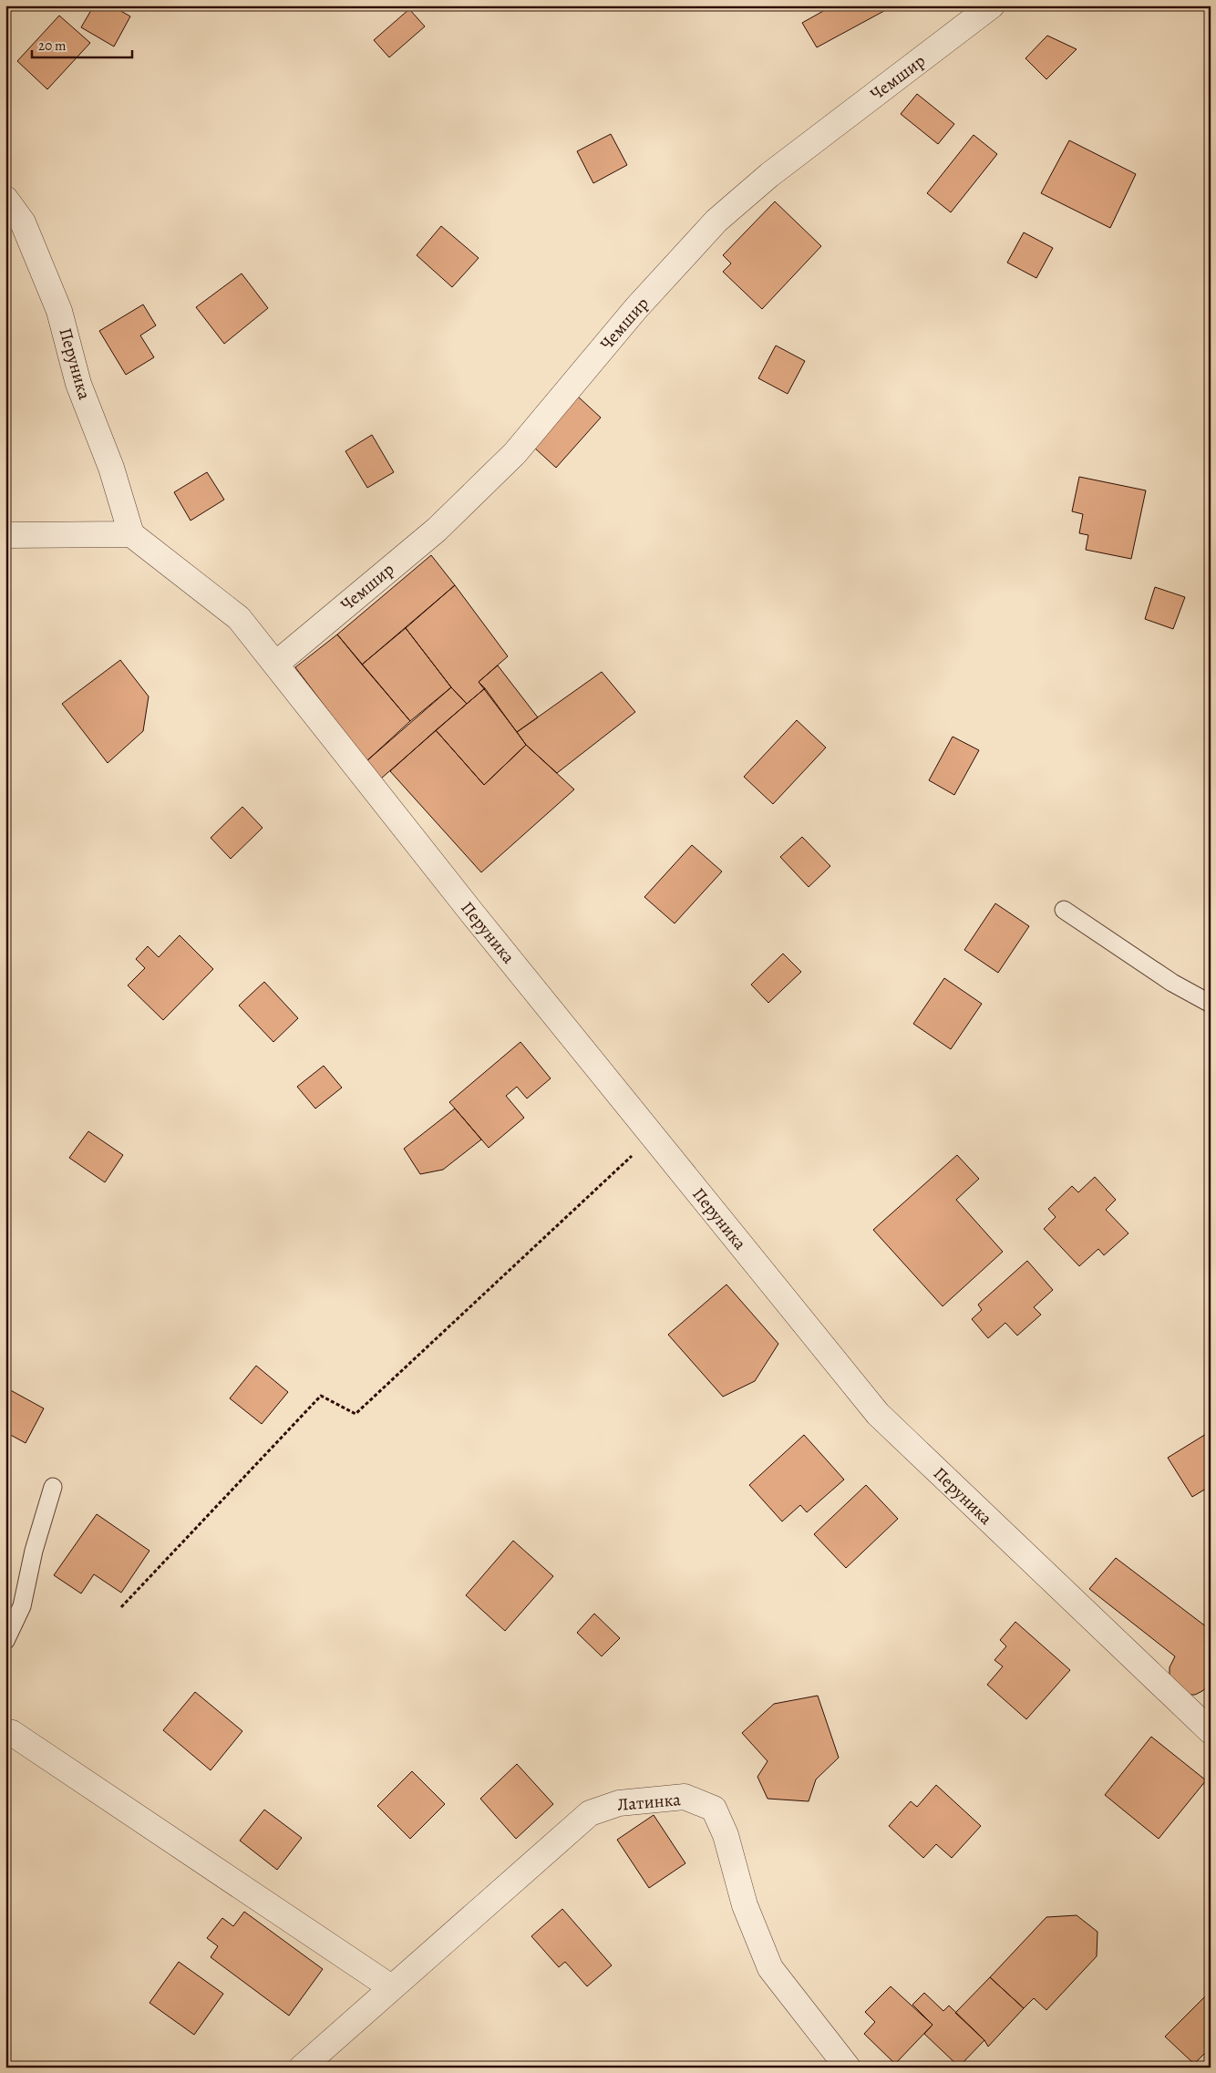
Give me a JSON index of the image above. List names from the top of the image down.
{
  "streets": {
    "street": ["Чемшир", "Перуника", "Латинка"]
  },
  "crossings": [
    ["Чемшир", "Перуника"]
  ],
  "scale_bar": "20 m"
}
